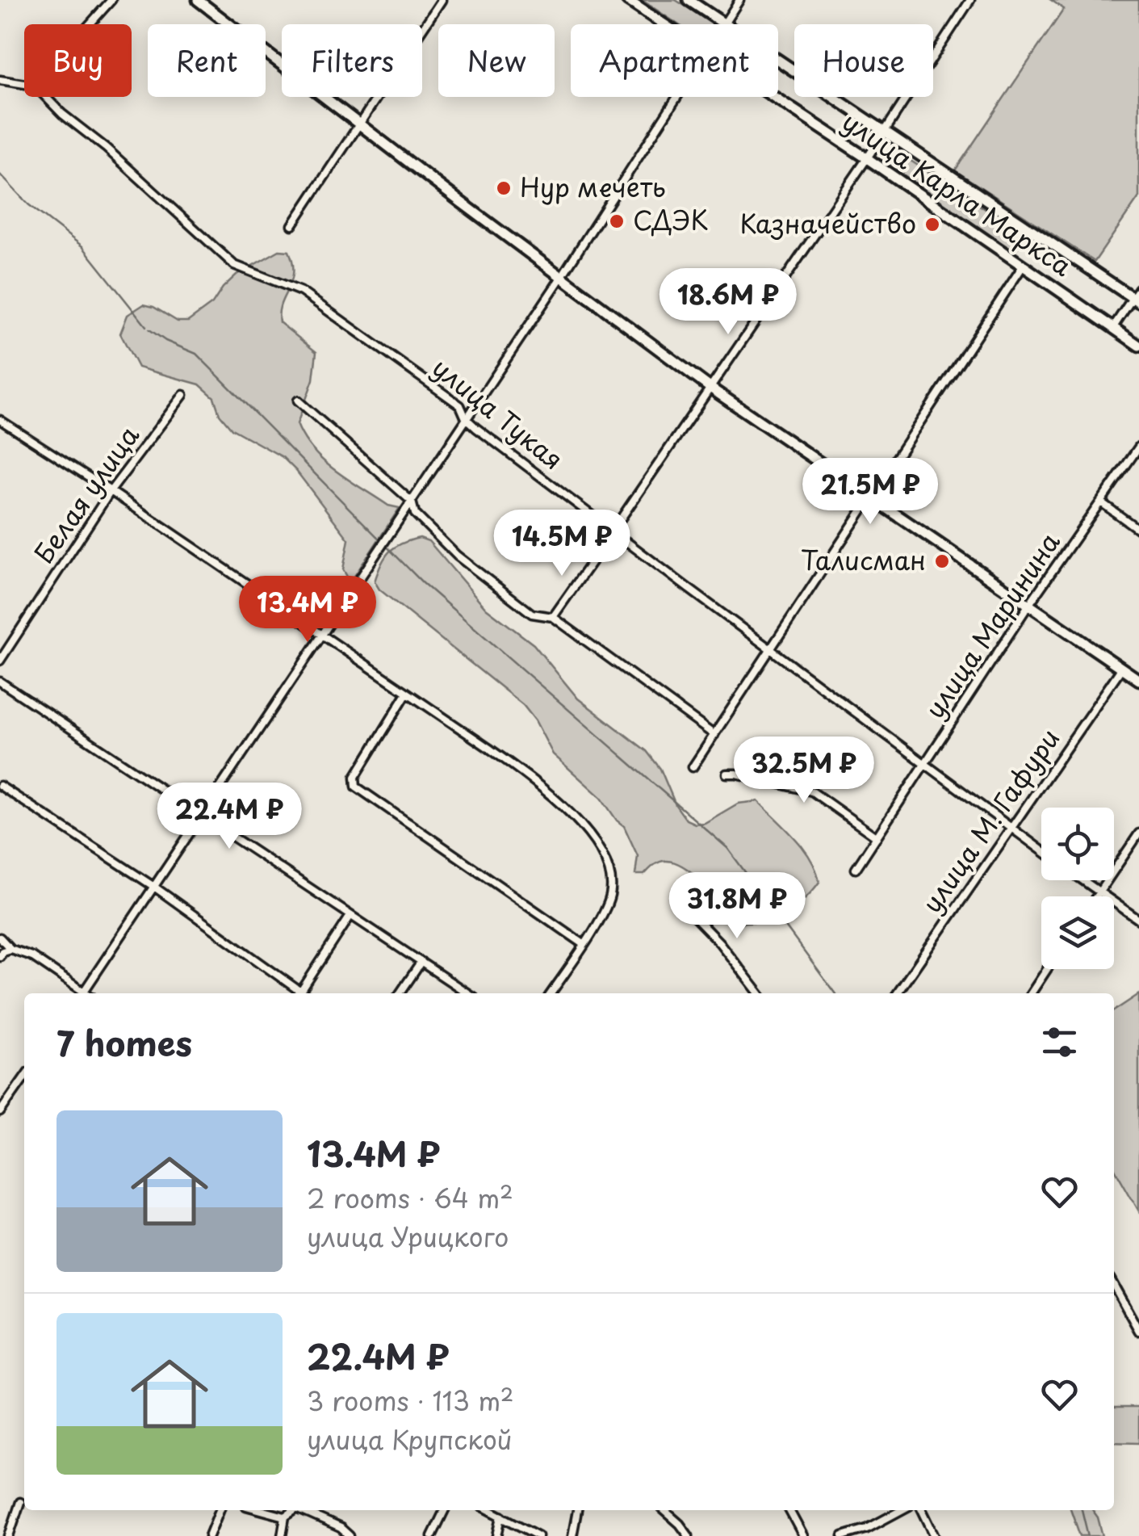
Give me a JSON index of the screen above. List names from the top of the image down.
{
  "streets": {
    "street": [
      "улица Карла Маркса",
      "улица Тукая",
      "Белая улица",
      "улица Маринина",
      "улица М. Гафури"
    ]
  },
  "crossings": [
    ["улица Тукая", "улица Маринина"],
    ["улица Тукая", "улица М. Гафури"]
  ],
  "places": [
    "Нур мечеть",
    "СДЭК",
    "Казначейство",
    "Талисман"
  ],
  "page": {
    "chip": [
      "Buy",
      "Rent",
      "Filters",
      "New",
      "Apartment",
      "House"
    ],
    "price": [
      "18.6M ₽",
      "21.5M ₽",
      "14.5M ₽",
      "13.4M ₽",
      "32.5M ₽",
      "22.4M ₽",
      "31.8M ₽"
    ],
    "heading": "7 homes",
    "list": [
      {
        "name": "13.4M ₽",
        "note": "2 rooms · 64 m² · улица Урицкого"
      },
      {
        "name": "22.4M ₽",
        "note": "3 rooms · 113 m² · улица Крупской"
      }
    ]
  }
}
